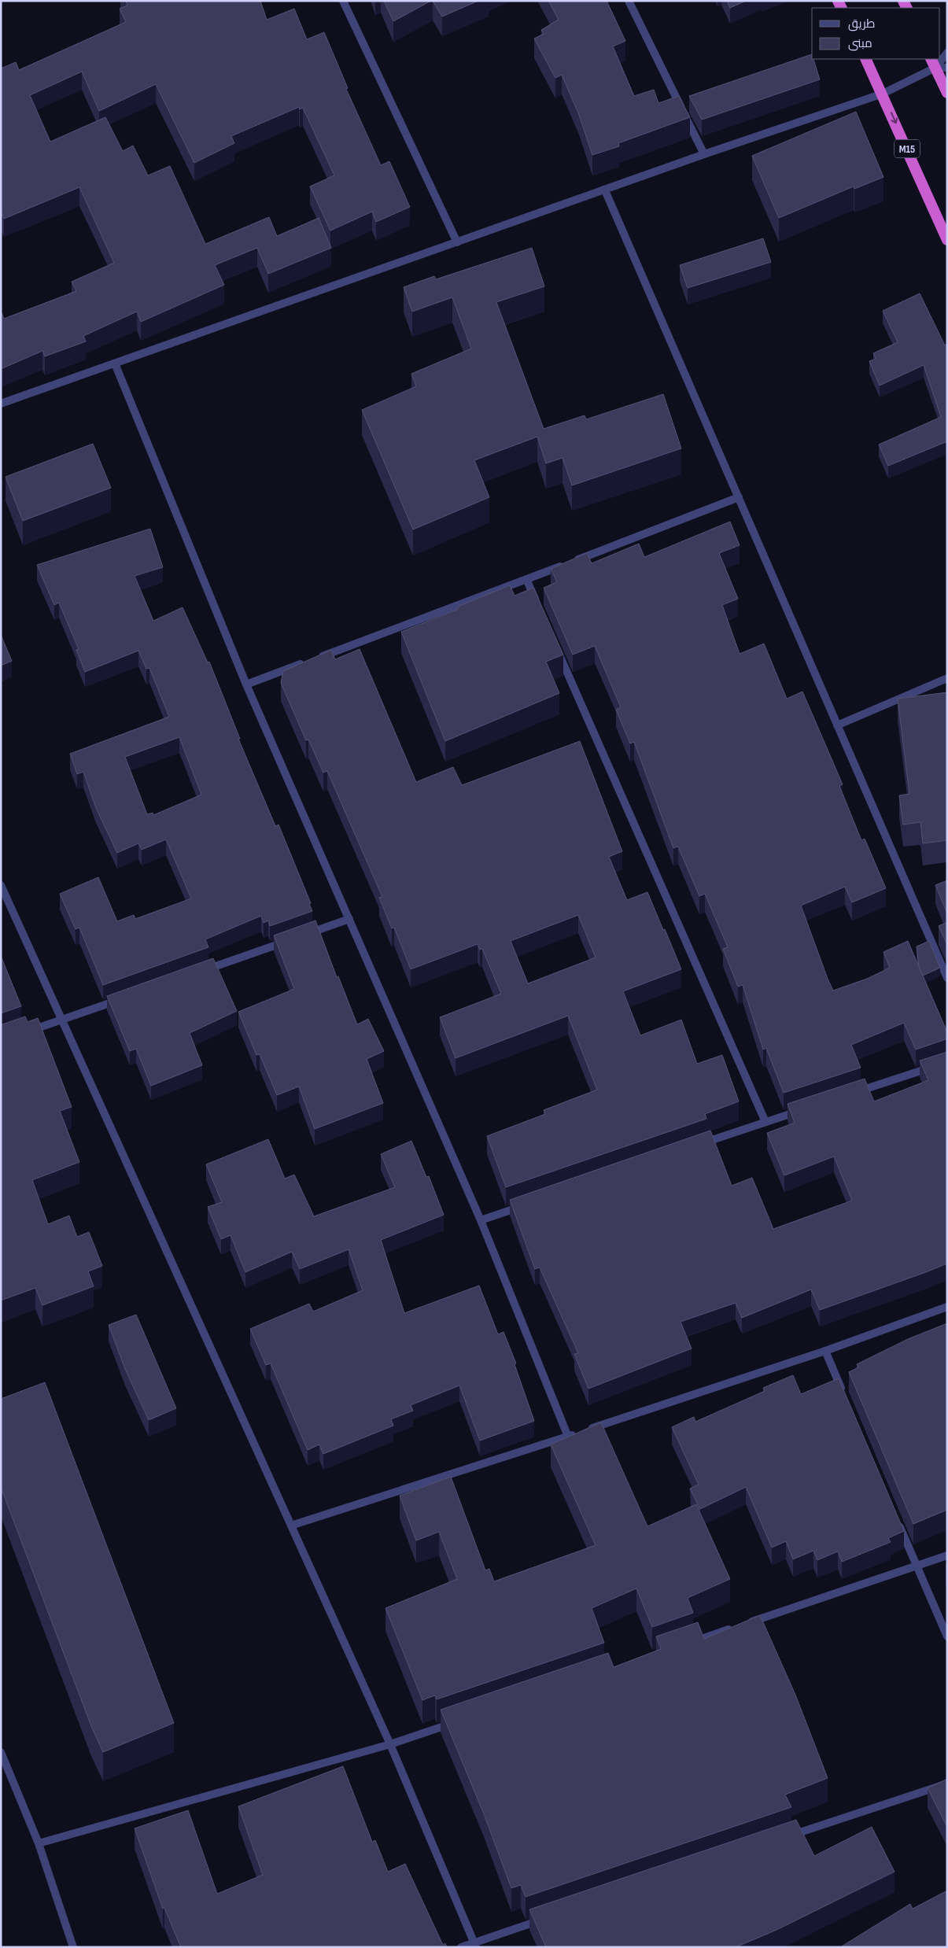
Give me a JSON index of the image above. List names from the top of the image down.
{
  "streets": {
    "highway": ["M15"]
  },
  "legend": ["طريق", "مبنى"]
}
